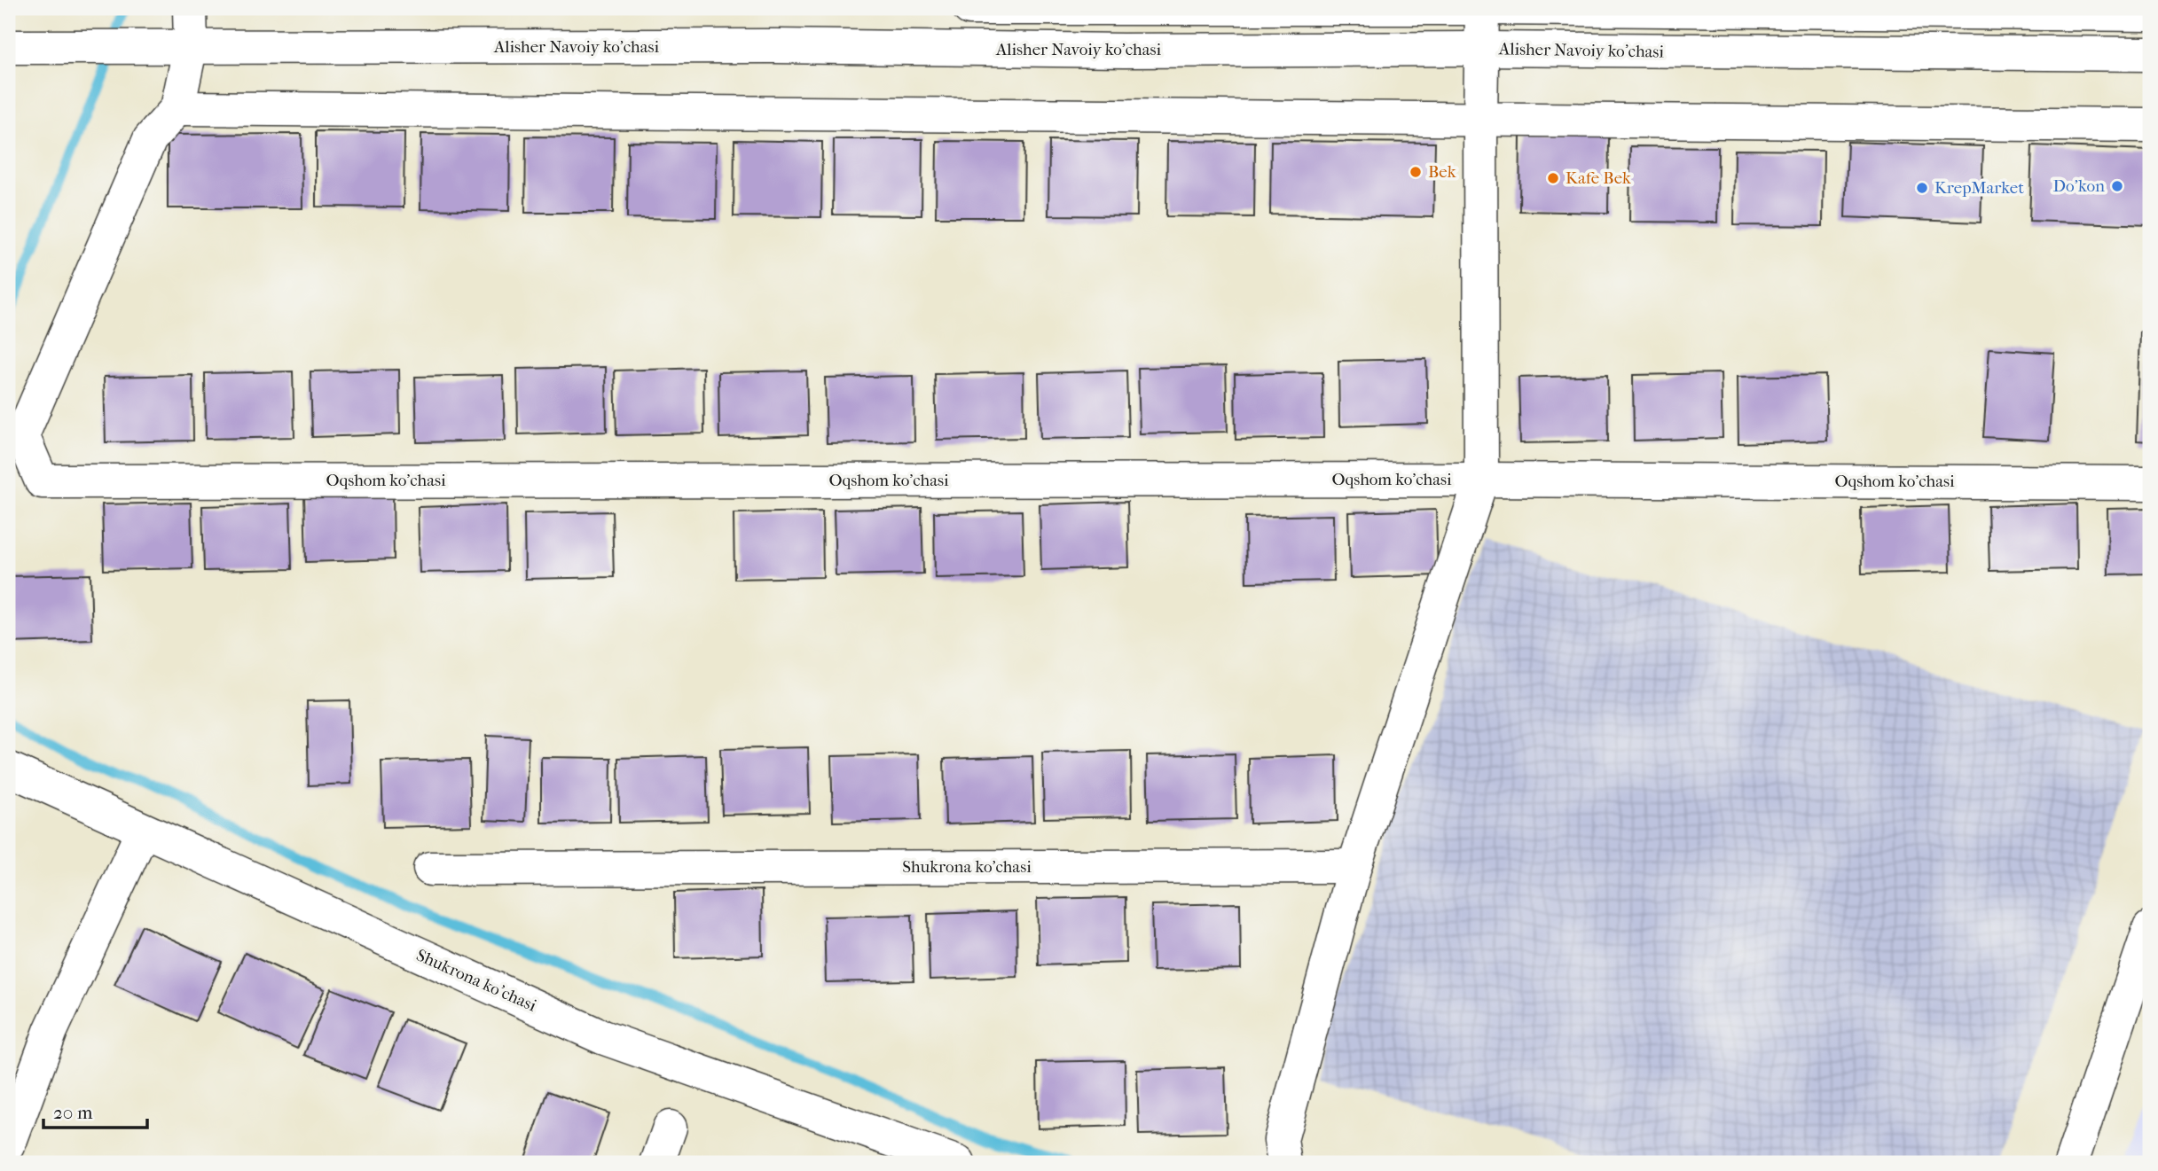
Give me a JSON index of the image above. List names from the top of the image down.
{
  "streets": {
    "street": ["Alisher Navoiy ko'chasi", "Oqshom ko'chasi", "Shukrona ko'chasi"]
  },
  "places": [
    "Bek",
    "Kafe Bek",
    "Do'kon",
    "KrepMarket"
  ],
  "scale_bar": "20 m"
}
